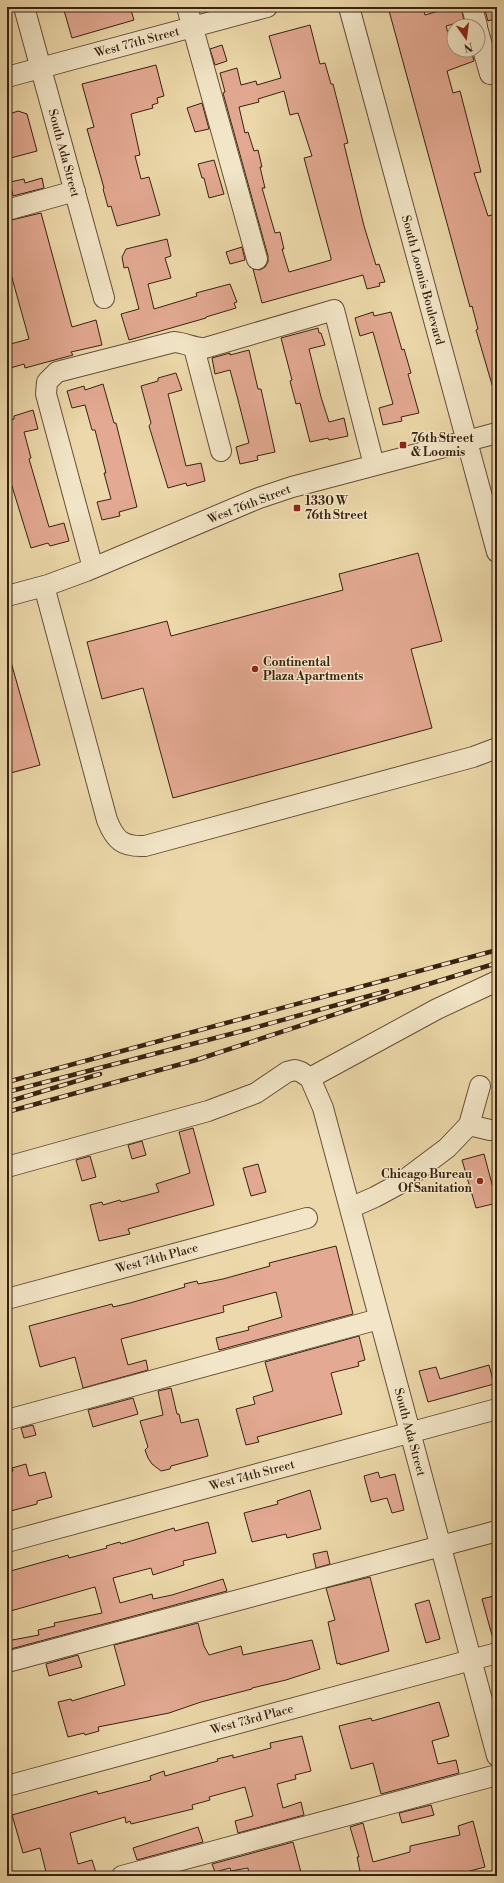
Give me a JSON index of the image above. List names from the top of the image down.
{
  "streets": {
    "street": [
      "West 77th Street",
      "South Ada Street",
      "South Loomis Boulevard",
      "West 76th Street",
      "West 74th Place",
      "West 74th Street",
      "West 73rd Place"
    ]
  },
  "crossings": [
    ["West 77th Street", "South Ada Street"],
    ["South Ada Street", "West 74th Street"],
    ["South Ada Street", "West 73rd Place"],
    ["South Loomis Boulevard", "West 76th Street"]
  ],
  "places": {
    "transit": ["76th Street & Loomis", "1330 W 76th Street"],
    "other": ["Continental Plaza Apartments", "Chicago Bureau Of Sanitation"]
  },
  "north": "bottom"
}
